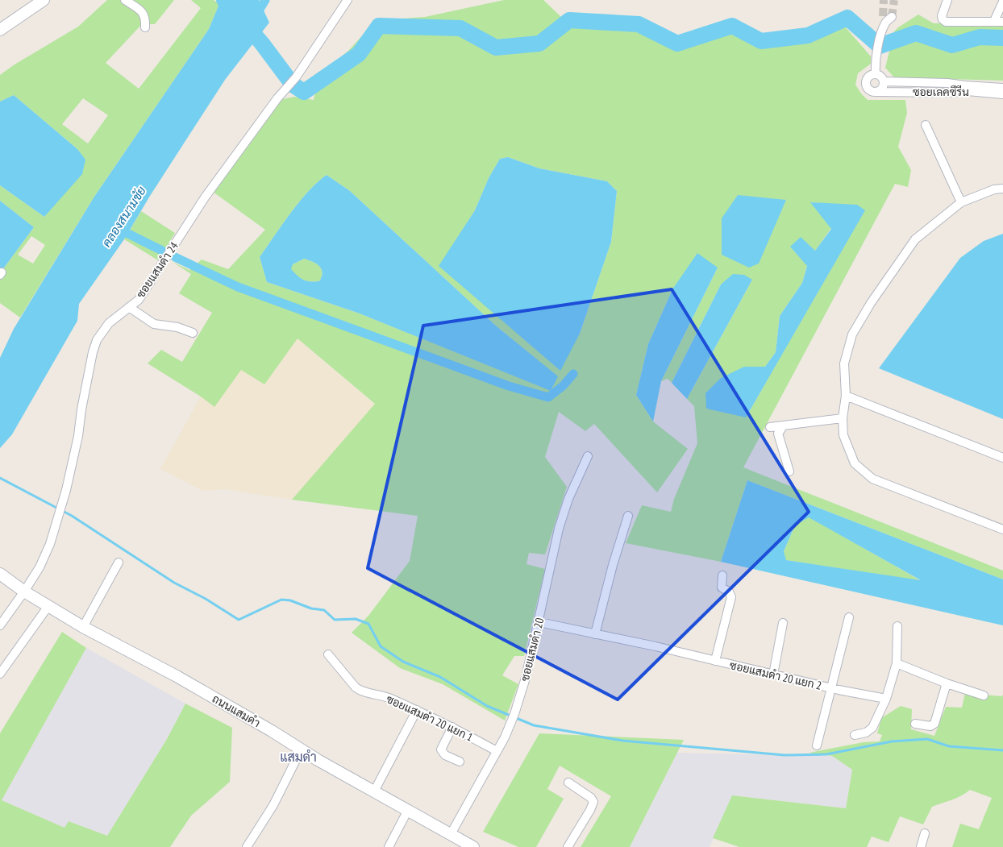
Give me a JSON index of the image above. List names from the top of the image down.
{
  "streets": {
    "street": [
      "ซอยเลคซีรีน",
      "ซอยแสมดำ 24",
      "ซอยแสมดำ 20",
      "ซอยแสมดำ 20 แยก 2",
      "ถนนแสมดำ",
      "ซอยแสมดำ 20 แยก 1"
    ]
  },
  "crossings": [
    ["ซอยแสมดำ 24", "ถนนแสมดำ"],
    ["ซอยแสมดำ 20", "ซอยแสมดำ 20 แยก 2"],
    ["ซอยแสมดำ 20", "ถนนแสมดำ"],
    ["ซอยแสมดำ 20", "ซอยแสมดำ 20 แยก 1"]
  ],
  "districts": ["แสมดำ"],
  "water": ["คลองสนามชัย"]
}
